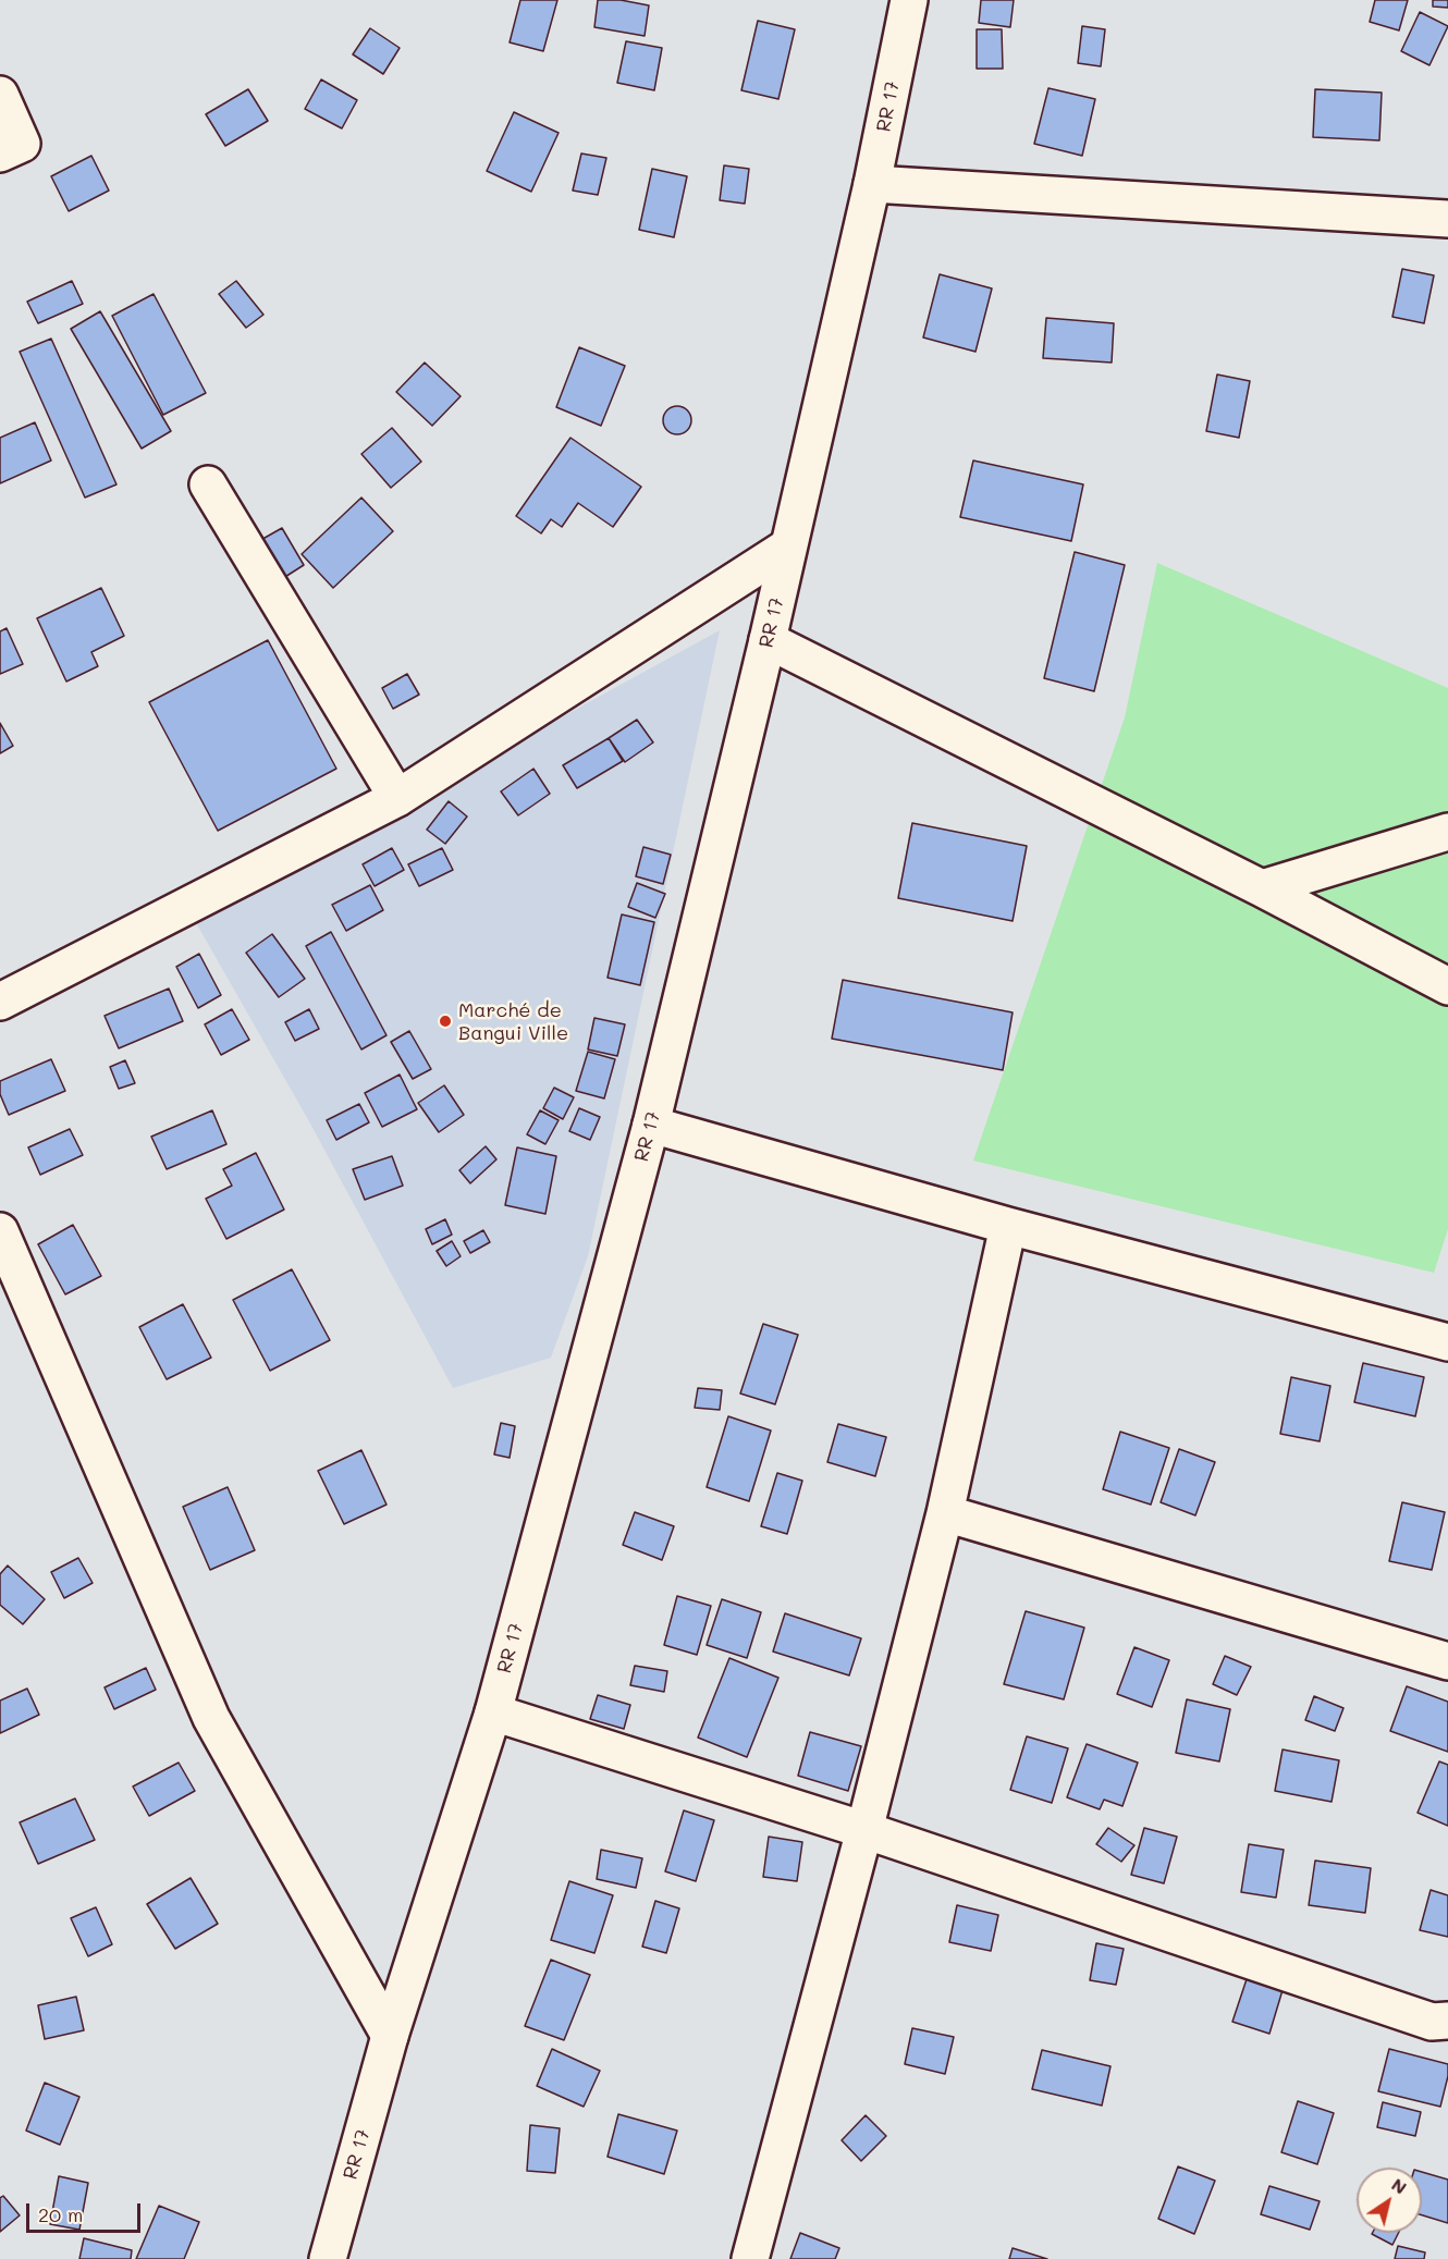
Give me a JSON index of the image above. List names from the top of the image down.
{
  "streets": {
    "street": ["RR 17"]
  },
  "places": ["Marché de Bangui Ville"],
  "scale_bar": "20 m",
  "north": "top right"
}
